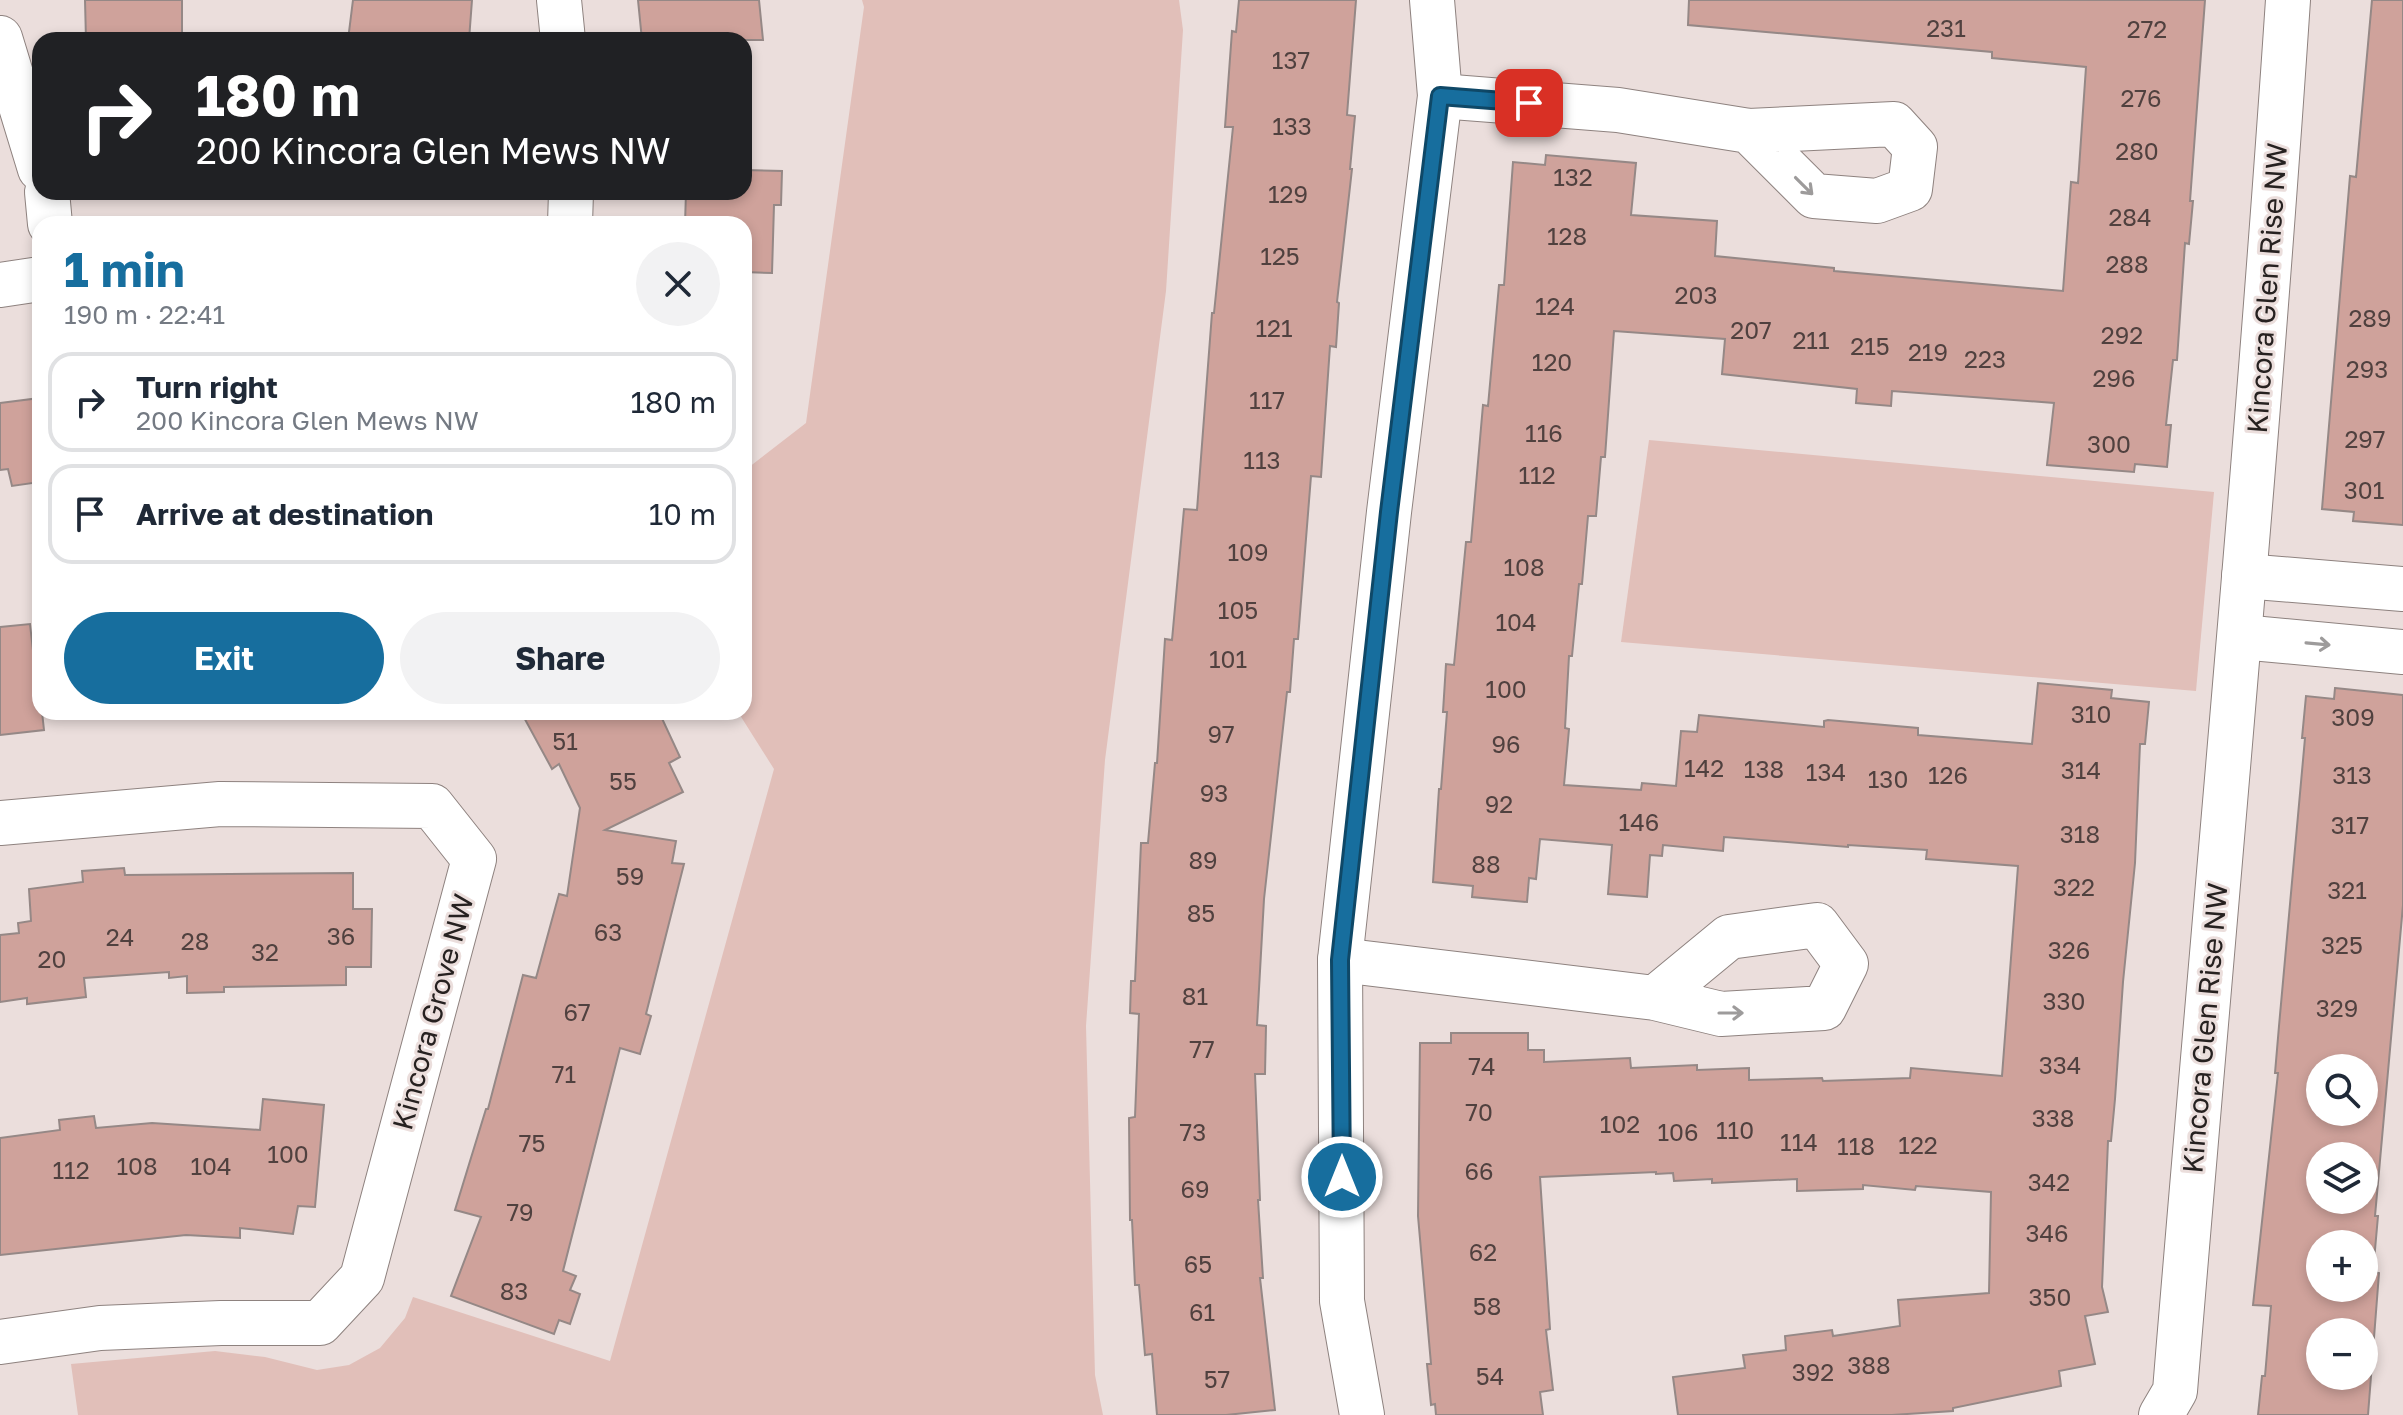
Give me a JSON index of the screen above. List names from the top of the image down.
{
  "streets": {
    "street": ["Kincora Glen Rise NW", "Kincora Grove NW"]
  },
  "house_numbers": [
    "231",
    "272",
    "137",
    "276",
    "133",
    "280",
    "132",
    "129",
    "284",
    "128",
    "125",
    "288",
    "203",
    "124",
    "289",
    "121",
    "207",
    "292",
    "211",
    "215",
    "219",
    "223",
    "120",
    "293",
    "296",
    "117",
    "116",
    "297",
    "300",
    "113",
    "112",
    "301",
    "109",
    "108",
    "105",
    "104",
    "101",
    "100",
    "310",
    "309",
    "97",
    "51",
    "96",
    "142",
    "138",
    "314",
    "134",
    "126",
    "313",
    "130",
    "55",
    "93",
    "92",
    "146",
    "317",
    "318",
    "89",
    "88",
    "59",
    "322",
    "321",
    "85",
    "63",
    "36",
    "24",
    "28",
    "325",
    "326",
    "32",
    "20",
    "81",
    "330",
    "329",
    "67",
    "77",
    "334",
    "74",
    "71",
    "70",
    "338",
    "102",
    "110",
    "73",
    "106",
    "114",
    "75",
    "122",
    "118",
    "100",
    "108",
    "104",
    "112",
    "66",
    "342",
    "69",
    "79",
    "346",
    "62",
    "65",
    "83",
    "350",
    "58",
    "61",
    "388",
    "392",
    "54",
    "57"
  ],
  "page": {
    "turn": ["180 m", "200 Kincora Glen Mews NW"],
    "heading": ["1 min", "190 m · 22:41"],
    "list": [
      {
        "name": "Turn right",
        "note": "200 Kincora Glen Mews NW",
        "value": "180 m"
      },
      {
        "name": "Arrive at destination",
        "value": "10 m"
      }
    ],
    "buttons": ["Exit", "Share"],
    "map_buttons": ["+", "−"]
  }
}
